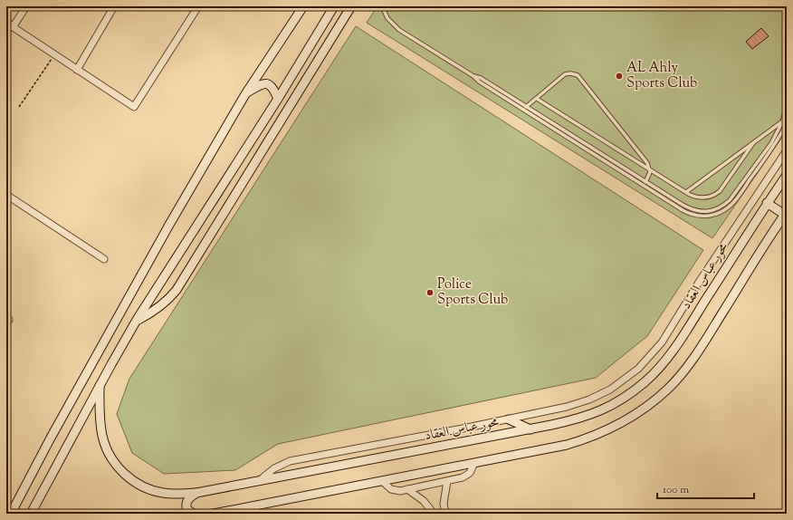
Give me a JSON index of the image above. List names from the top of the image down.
{
  "streets": {
    "main road": ["محور عباس العقاد"]
  },
  "places": ["AL Ahly Sports Club", "Police Sports Club"],
  "scale_bar": "100 m"
}
